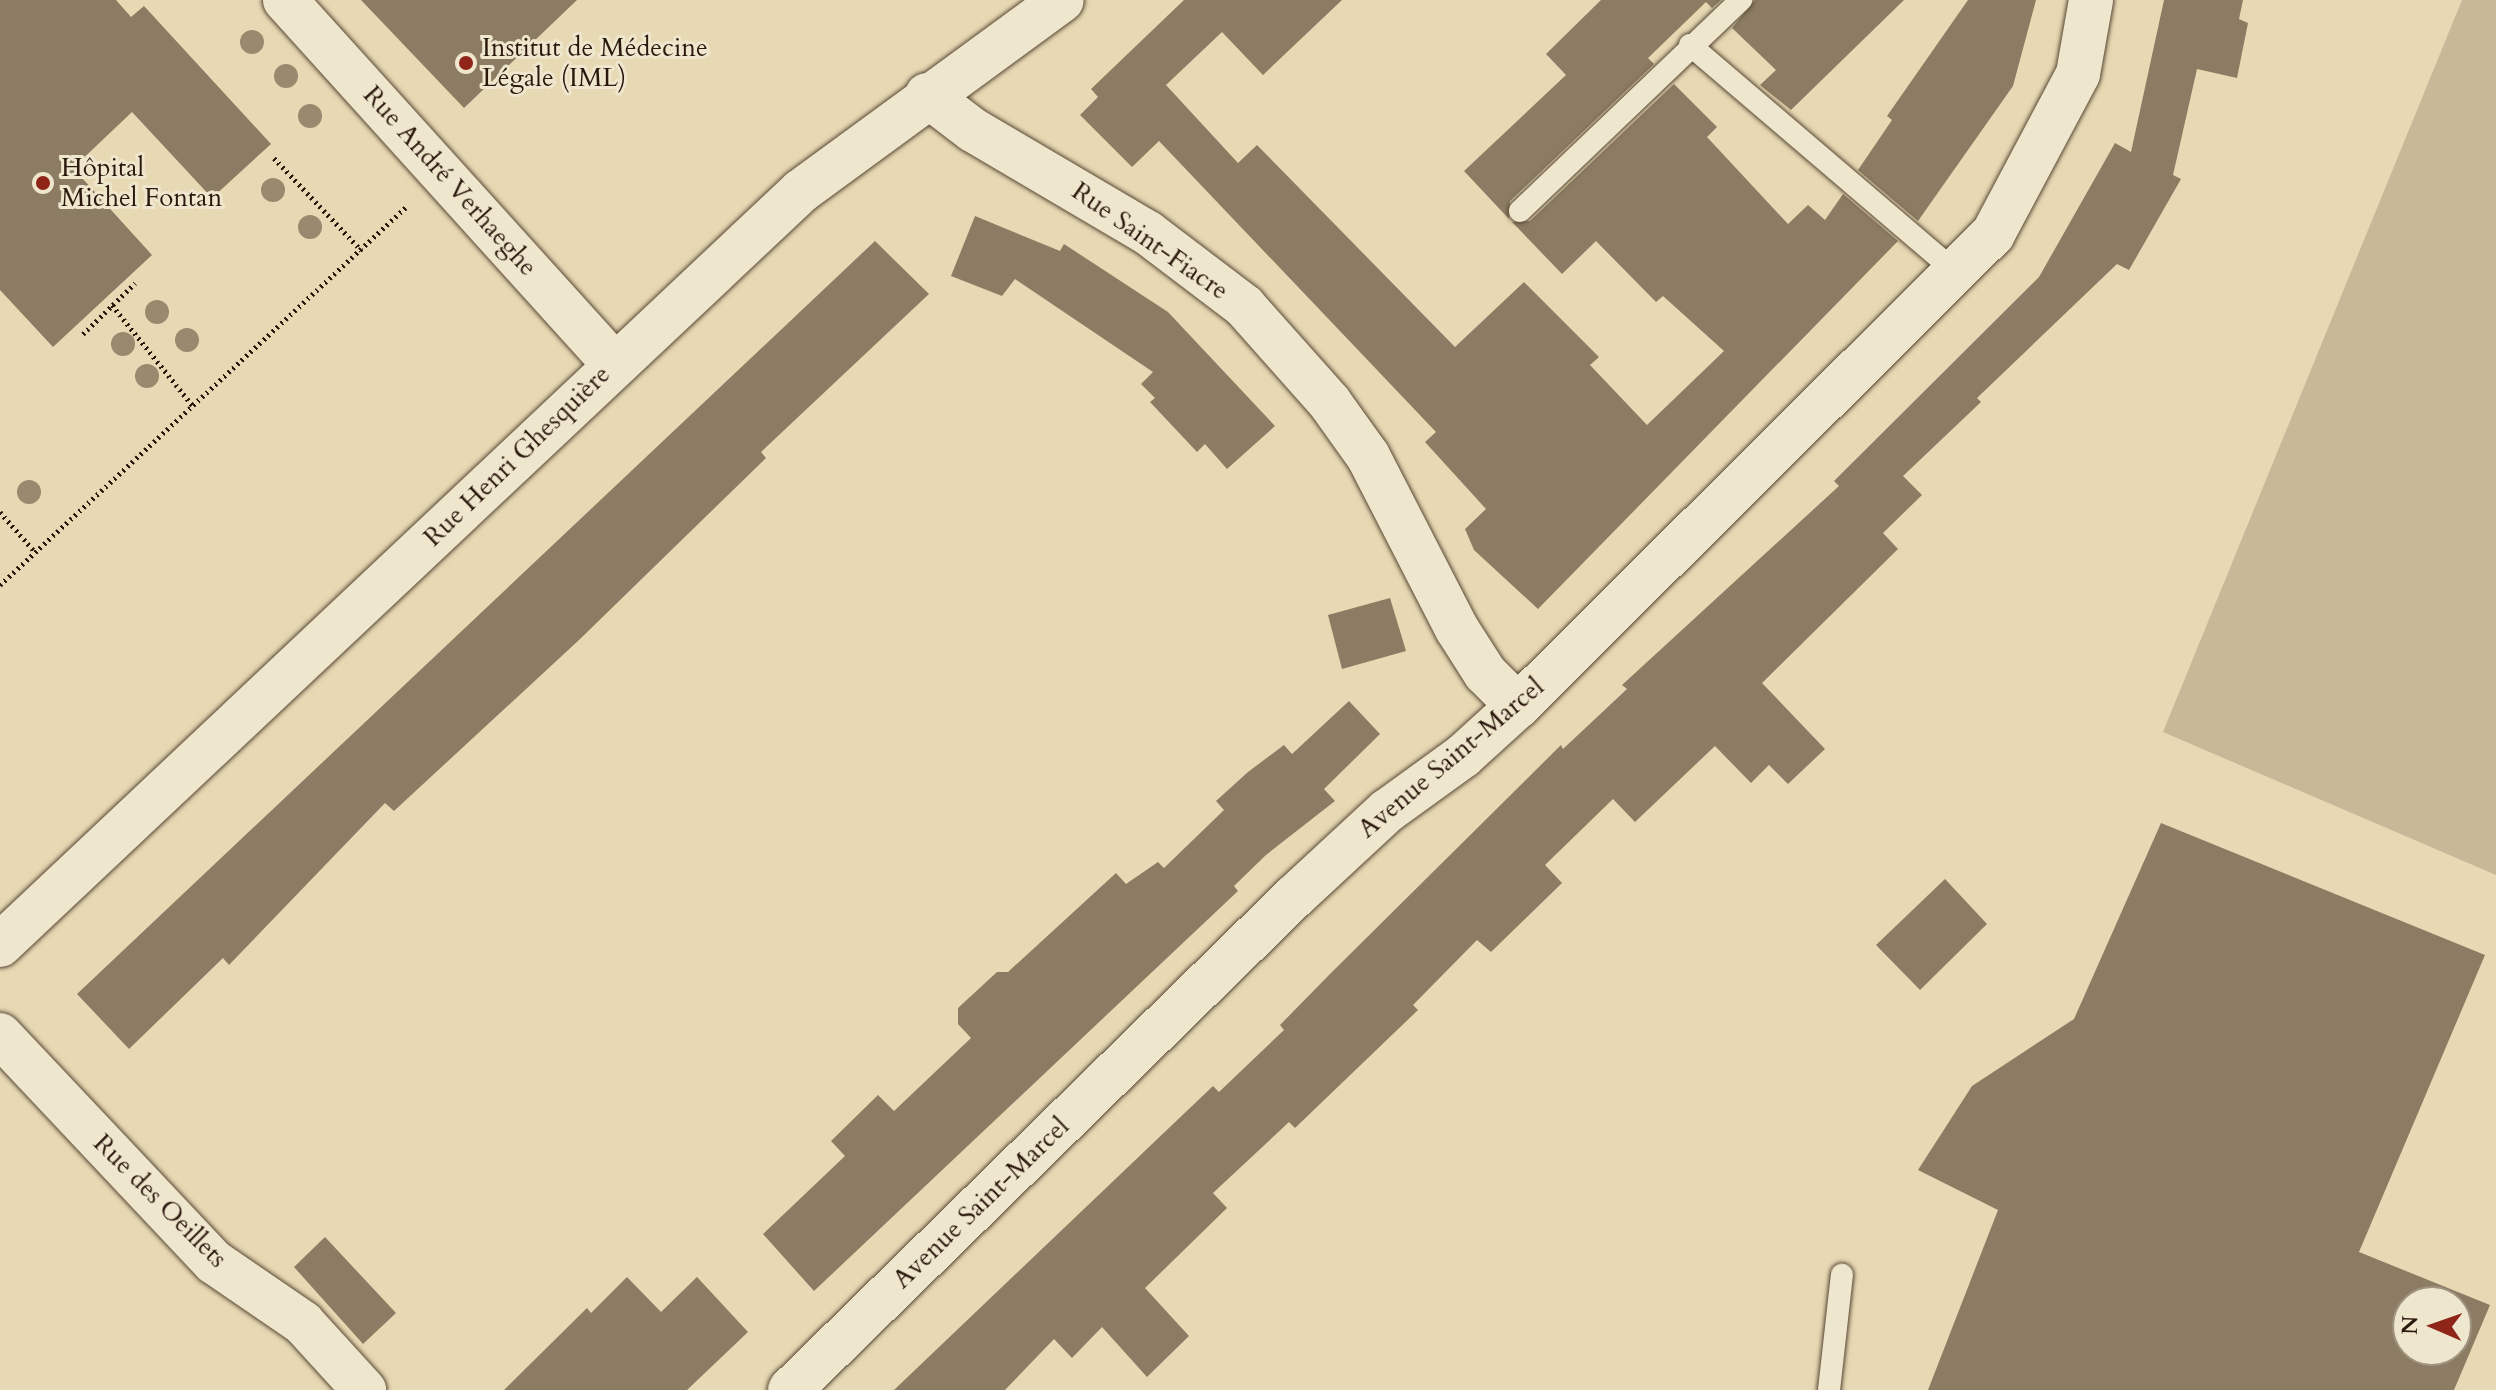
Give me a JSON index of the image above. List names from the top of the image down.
{
  "streets": {
    "street": [
      "Rue André Verhaeghe",
      "Rue Saint-Fiacre",
      "Rue Henri Ghesquière",
      "Avenue Saint-Marcel",
      "Rue des Oeillets"
    ]
  },
  "crossings": [
    ["Rue André Verhaeghe", "Rue Henri Ghesquière"],
    ["Rue Saint-Fiacre", "Rue Henri Ghesquière"],
    ["Rue Saint-Fiacre", "Avenue Saint-Marcel"]
  ],
  "places": ["Institut de Médecine Légale (IML)", "Hôpital Michel Fontan"],
  "north": "left"
}
